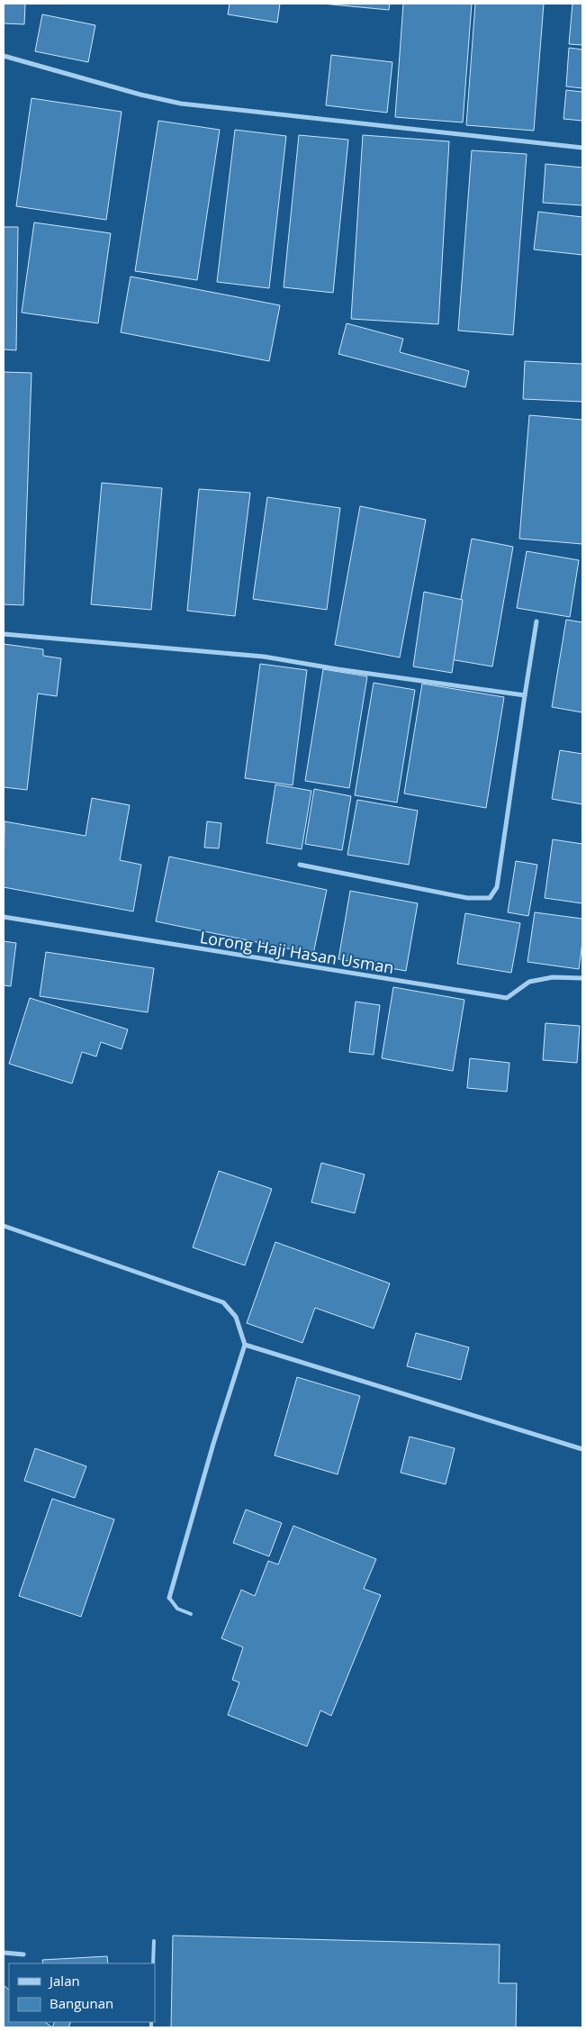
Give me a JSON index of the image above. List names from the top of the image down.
{
  "streets": {
    "street": ["Lorong Haji Hasan Usman"]
  },
  "legend": ["Jalan", "Bangunan"]
}
